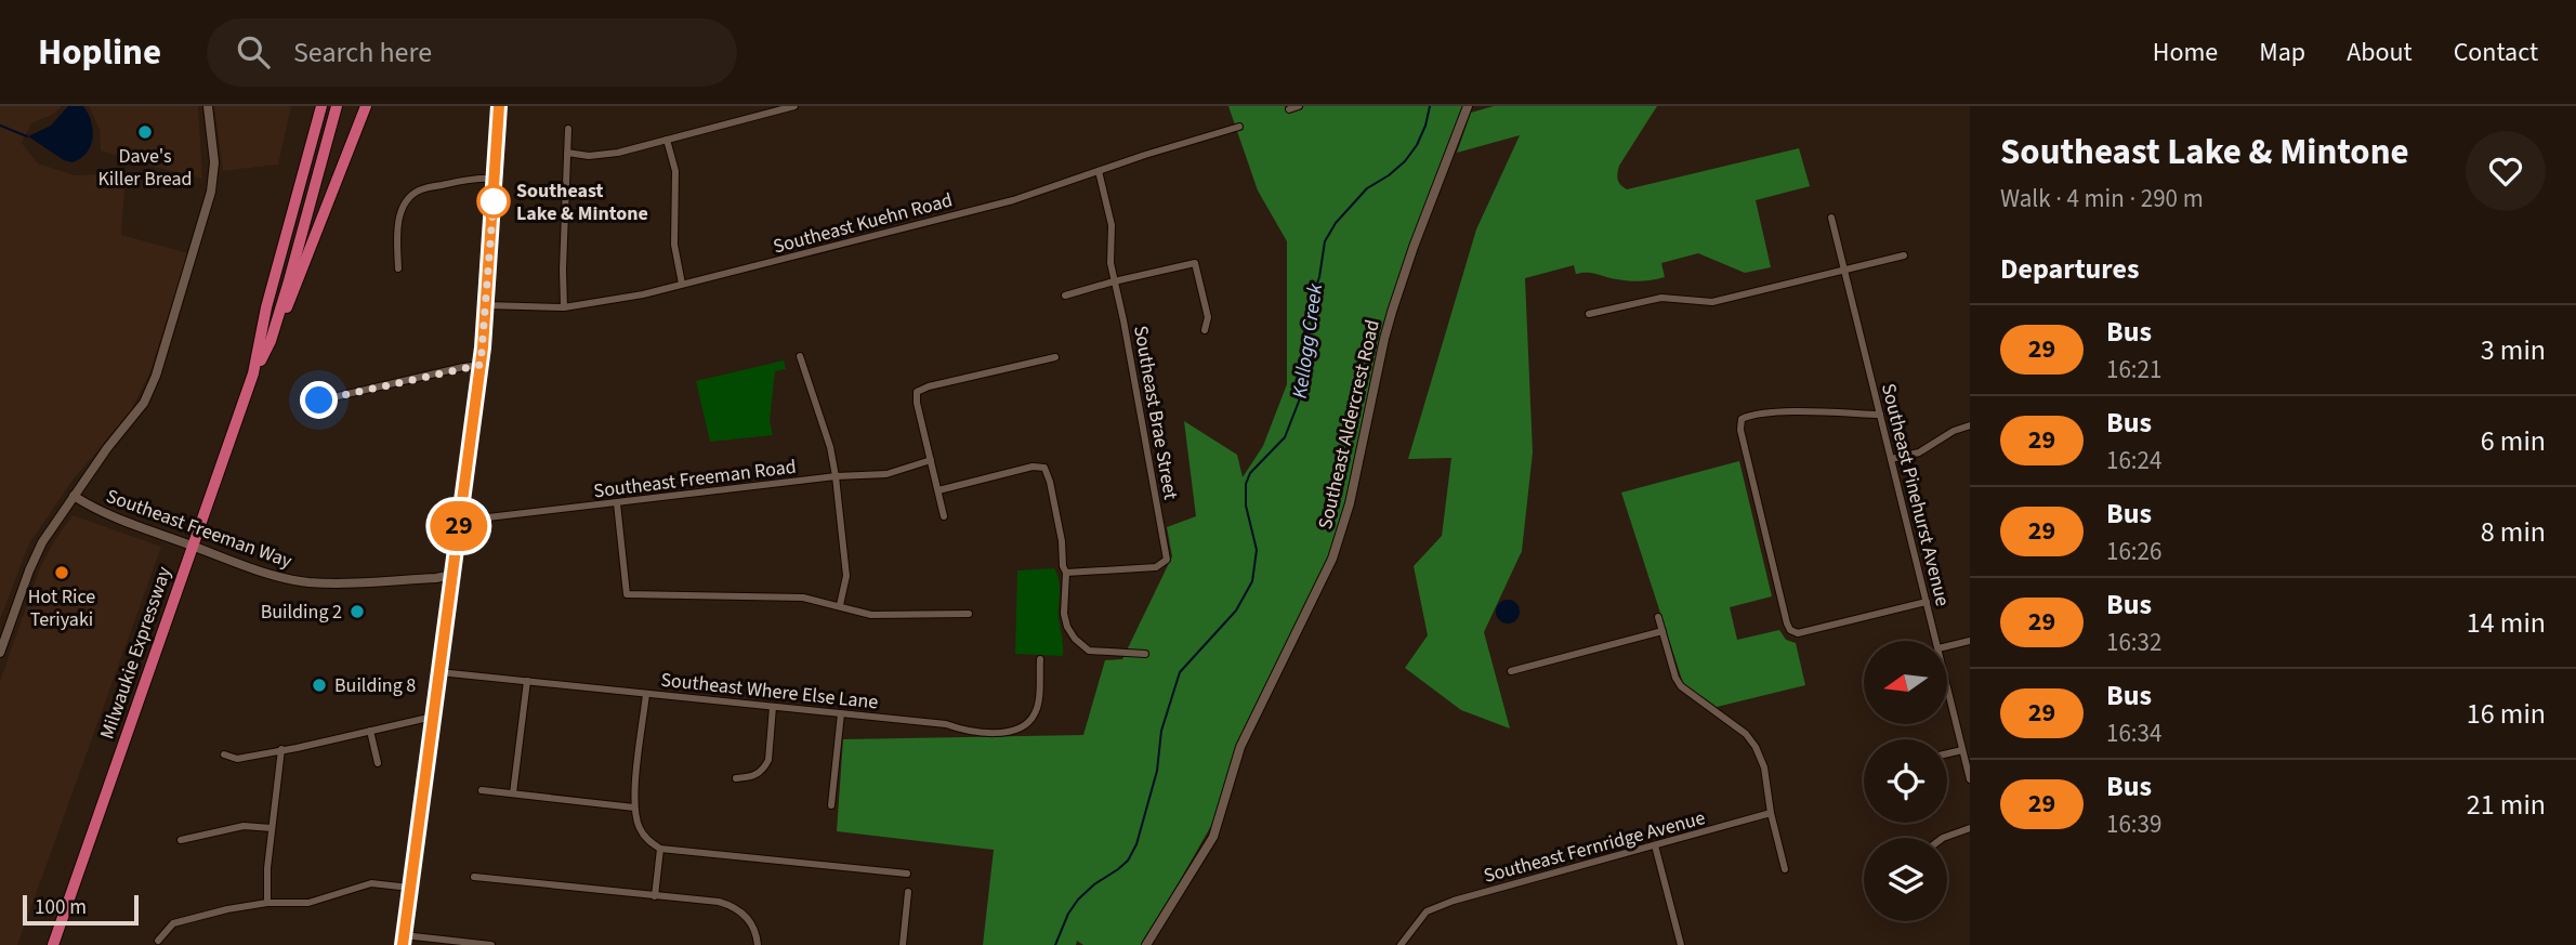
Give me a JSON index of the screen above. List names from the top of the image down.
{
  "streets": {
    "highway": ["Milwaukie Expressway"],
    "street": [
      "Southeast Kuehn Road",
      "Southeast Brae Street",
      "Southeast Aldercrest Road",
      "Southeast Freeman Road",
      "Southeast Pinehurst Avenue",
      "Southeast Freeman Way",
      "Southeast Where Else Lane",
      "Southeast Fernridge Avenue"
    ]
  },
  "crossings": [
    ["Southeast Kuehn Road", "Southeast Brae Street"],
    ["Southeast Freeman Way", "Milwaukie Expressway"]
  ],
  "water": ["Kellogg Creek"],
  "places": [
    "Dave's Killer Bread",
    "Southeast Lake & Mintone",
    "Hot Rice Teriyaki",
    "Building 2",
    "Building 8"
  ],
  "lines": ["bus line 29"],
  "scale_bar": "100 m",
  "north": "left",
  "page": {
    "header": "Hopline",
    "search": "Search here",
    "nav": [
      "Home",
      "Map",
      "About",
      "Contact"
    ],
    "on_map": "29",
    "heading": [
      ["Southeast Lake & Mintone", "Walk · 4 min · 290 m"],
      "Departures"
    ],
    "list": [
      {
        "mark": "29",
        "name": "Bus",
        "note": "16:21",
        "value": "3 min"
      },
      {
        "mark": "29",
        "name": "Bus",
        "note": "16:24",
        "value": "6 min"
      },
      {
        "mark": "29",
        "name": "Bus",
        "note": "16:26",
        "value": "8 min"
      },
      {
        "mark": "29",
        "name": "Bus",
        "note": "16:32",
        "value": "14 min"
      },
      {
        "mark": "29",
        "name": "Bus",
        "note": "16:34",
        "value": "16 min"
      },
      {
        "mark": "29",
        "name": "Bus",
        "note": "16:39",
        "value": "21 min"
      }
    ],
    "scale": "100 m"
  }
}
